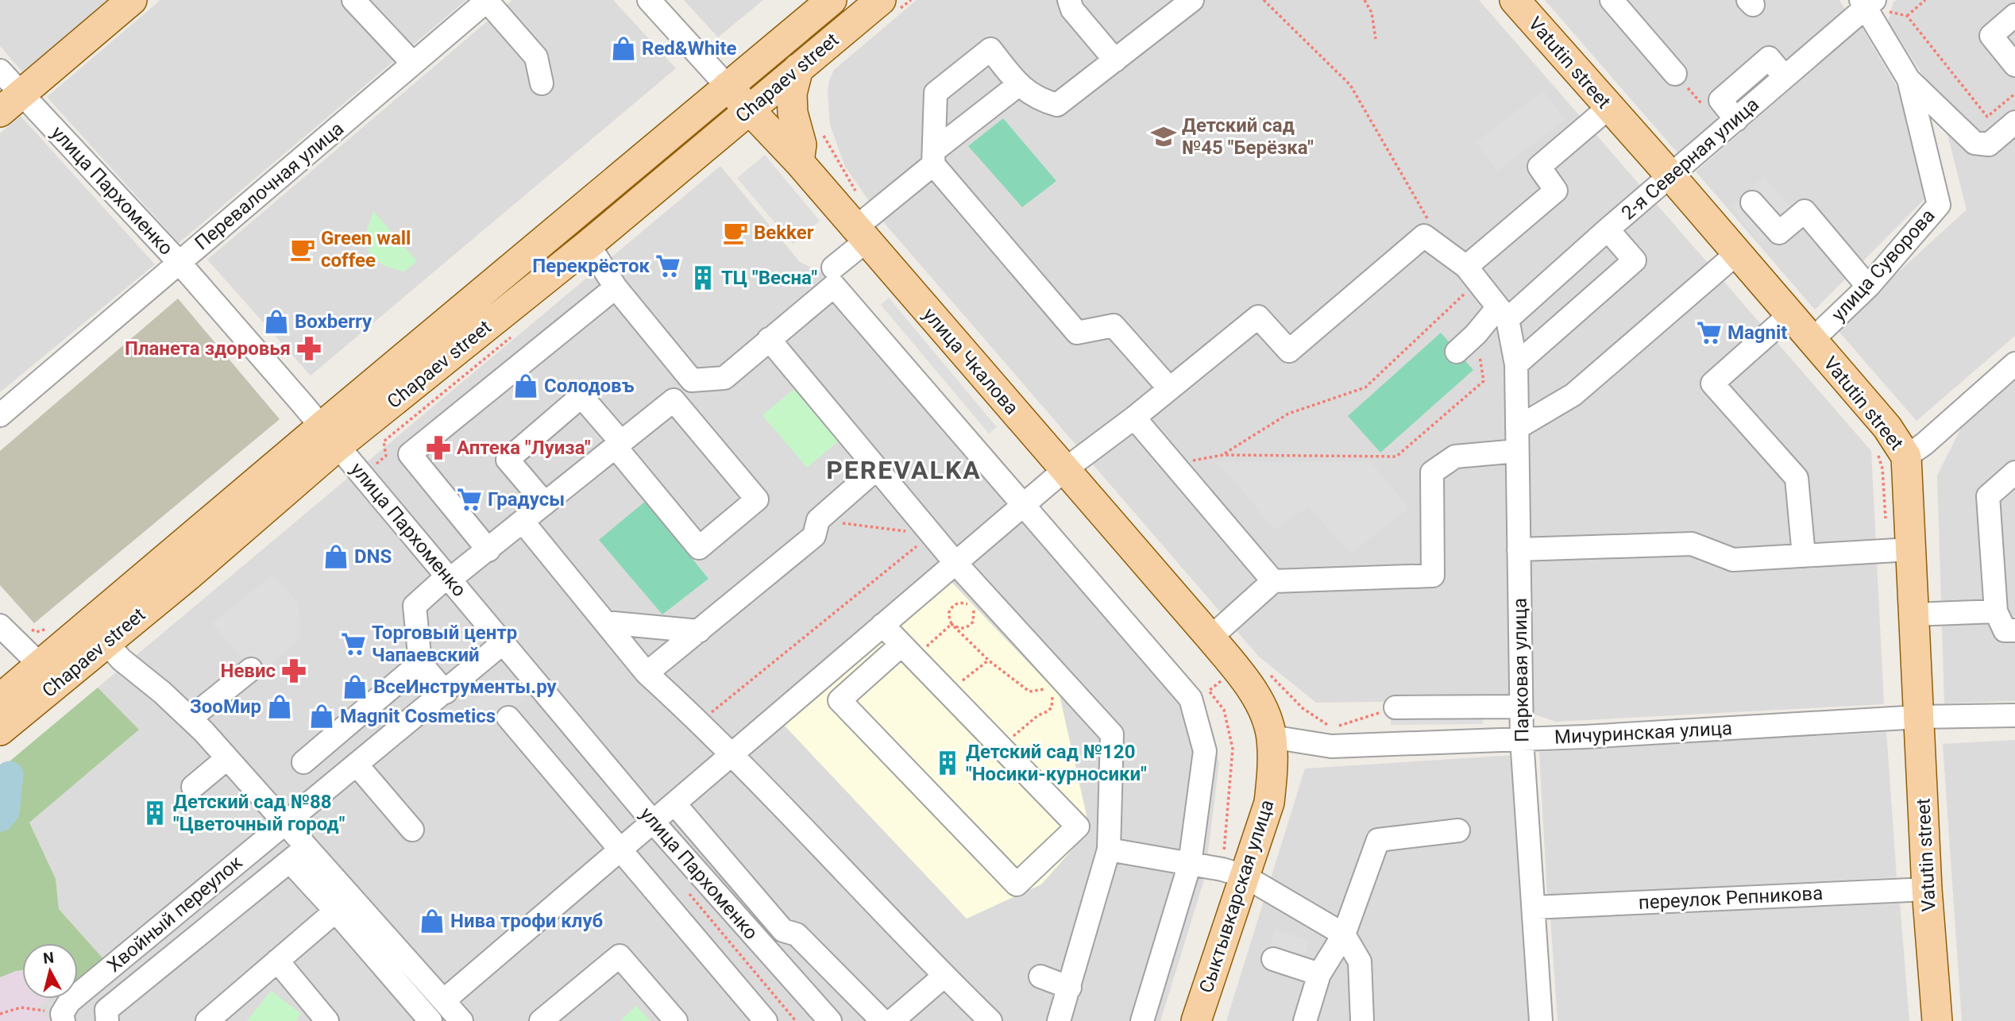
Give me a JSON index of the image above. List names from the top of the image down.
{
  "streets": {
    "main road": [
      "Vatutin street",
      "Chapaev street",
      "улица Чкалова",
      "Сыктывкарская улица"
    ],
    "street": [
      "2-я Северная улица",
      "Перевалочная улица",
      "улица Пархоменко",
      "улица Суворова",
      "Парковая улица",
      "Мичуринская улица",
      "переулок Репникова",
      "Хвойный переулок"
    ]
  },
  "crossings": [
    ["Vatutin street", "2-я Северная улица"],
    ["Vatutin street", "улица Суворова"],
    ["Vatutin street", "Мичуринская улица"],
    ["Vatutin street", "переулок Репникова"],
    ["Chapaev street", "улица Пархоменко"],
    ["Chapaev street", "улица Чкалова"],
    ["2-я Северная улица", "улица Суворова"],
    ["2-я Северная улица", "Парковая улица"],
    ["Перевалочная улица", "улица Пархоменко"],
    ["улица Пархоменко", "Хвойный переулок"],
    ["улица Чкалова", "Мичуринская улица"],
    ["улица Чкалова", "Сыктывкарская улица"],
    ["Парковая улица", "Мичуринская улица"],
    ["Парковая улица", "переулок Репникова"],
    ["Мичуринская улица", "Сыктывкарская улица"]
  ],
  "districts": ["PEREVALKA"],
  "places": {
    "shop": [
      "Red&White",
      "Boxberry",
      "Солодовъ",
      "DNS",
      "ВсеИнструменты.ру",
      "ЗооМир",
      "Magnit Cosmetics",
      "Нива трофи клуб"
    ],
    "school or university": ["Детский сад №45 \"Берёзка\""],
    "cafe": ["Bekker", "Green wall coffee"],
    "supermarket": [
      "Перекрёсток",
      "Magnit",
      "Градусы",
      "Торговый центр Чапаевский"
    ],
    "building": ["ТЦ \"Весна\"", "Детский сад №120 \"Носики-курносики\"", "Детский сад №88 \"Цветочный город\""],
    "pharmacy": ["Планета здоровья", "Аптека \"Луиза\"", "Невис"]
  },
  "north": "top"
}
